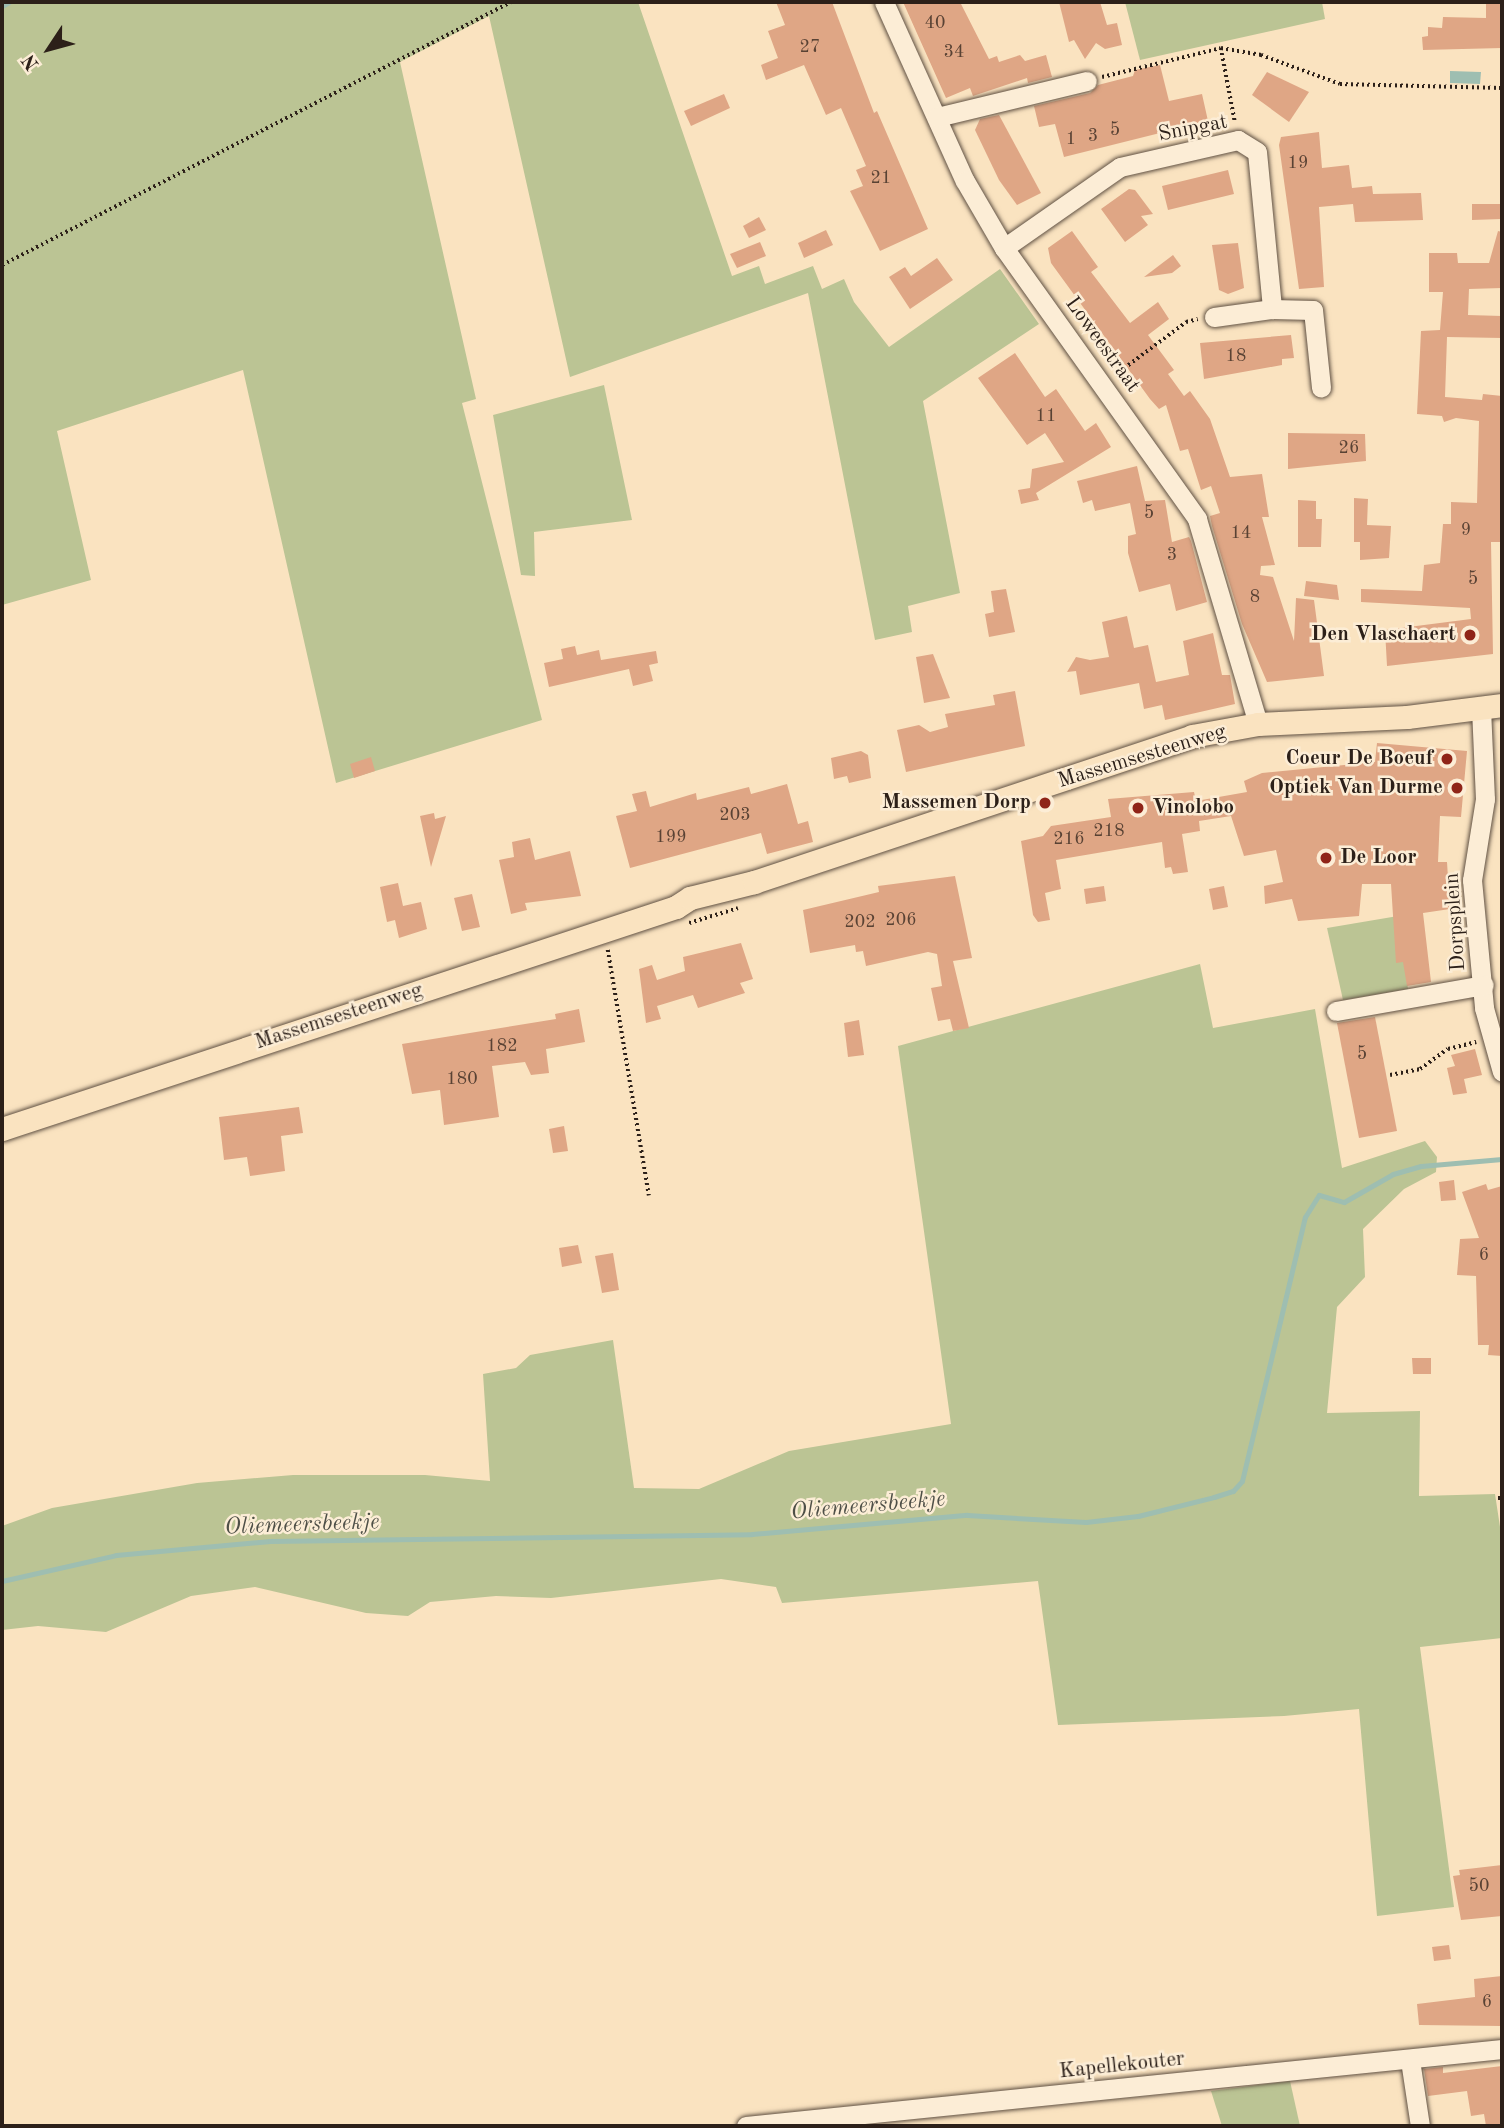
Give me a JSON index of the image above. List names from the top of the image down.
{
  "streets": {
    "main road": ["Massemsesteenweg"],
    "street": [
      "Snipgat",
      "Loweestraat",
      "Dorpsplein",
      "Kapellekouter"
    ]
  },
  "crossings": [
    ["Snipgat", "Loweestraat"],
    ["Loweestraat", "Massemsesteenweg"],
    ["Massemsesteenweg", "Dorpsplein"]
  ],
  "water": ["Oliemeersbeekje"],
  "places": [
    "Den Vlaschaert",
    "Coeur De Boeuf",
    "Optiek Van Durme",
    "Massemen Dorp",
    "Vinolobo",
    "De Loor"
  ],
  "house_numbers": [
    "40",
    "27",
    "34",
    "5",
    "3",
    "1",
    "19",
    "21",
    "18",
    "11",
    "26",
    "5",
    "9",
    "14",
    "3",
    "5",
    "8",
    "203",
    "218",
    "199",
    "216",
    "206",
    "202",
    "182",
    "5",
    "180",
    "6",
    "50",
    "6"
  ],
  "north": "bottom left"
}
